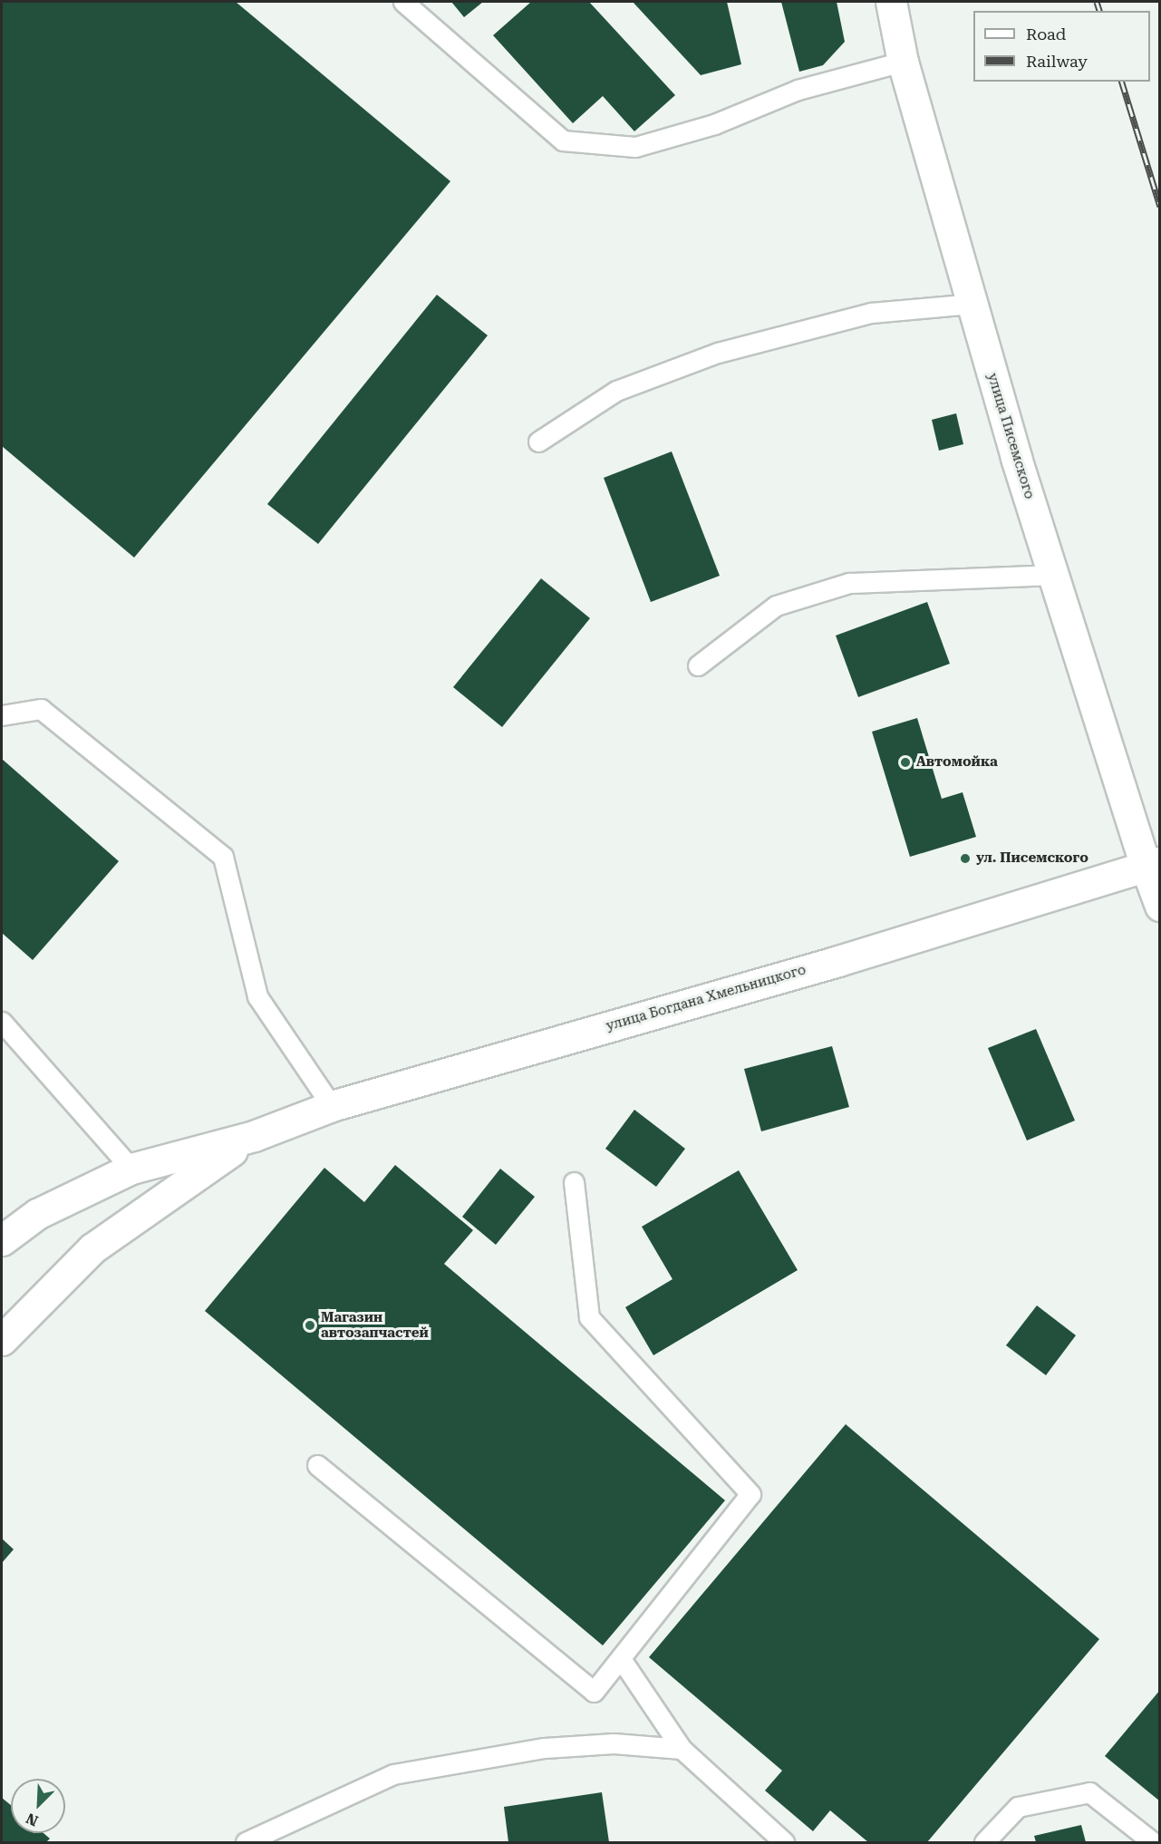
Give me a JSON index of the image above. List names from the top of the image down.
{
  "streets": {
    "main road": ["улица Писемского", "улица Богдана Хмельницкого"]
  },
  "crossings": [
    ["улица Писемского", "улица Богдана Хмельницкого"]
  ],
  "places": ["Автомойка", "ул. Писемского", "Магазин автозапчастей"],
  "legend": ["Road", "Railway"],
  "north": "bottom left"
}
